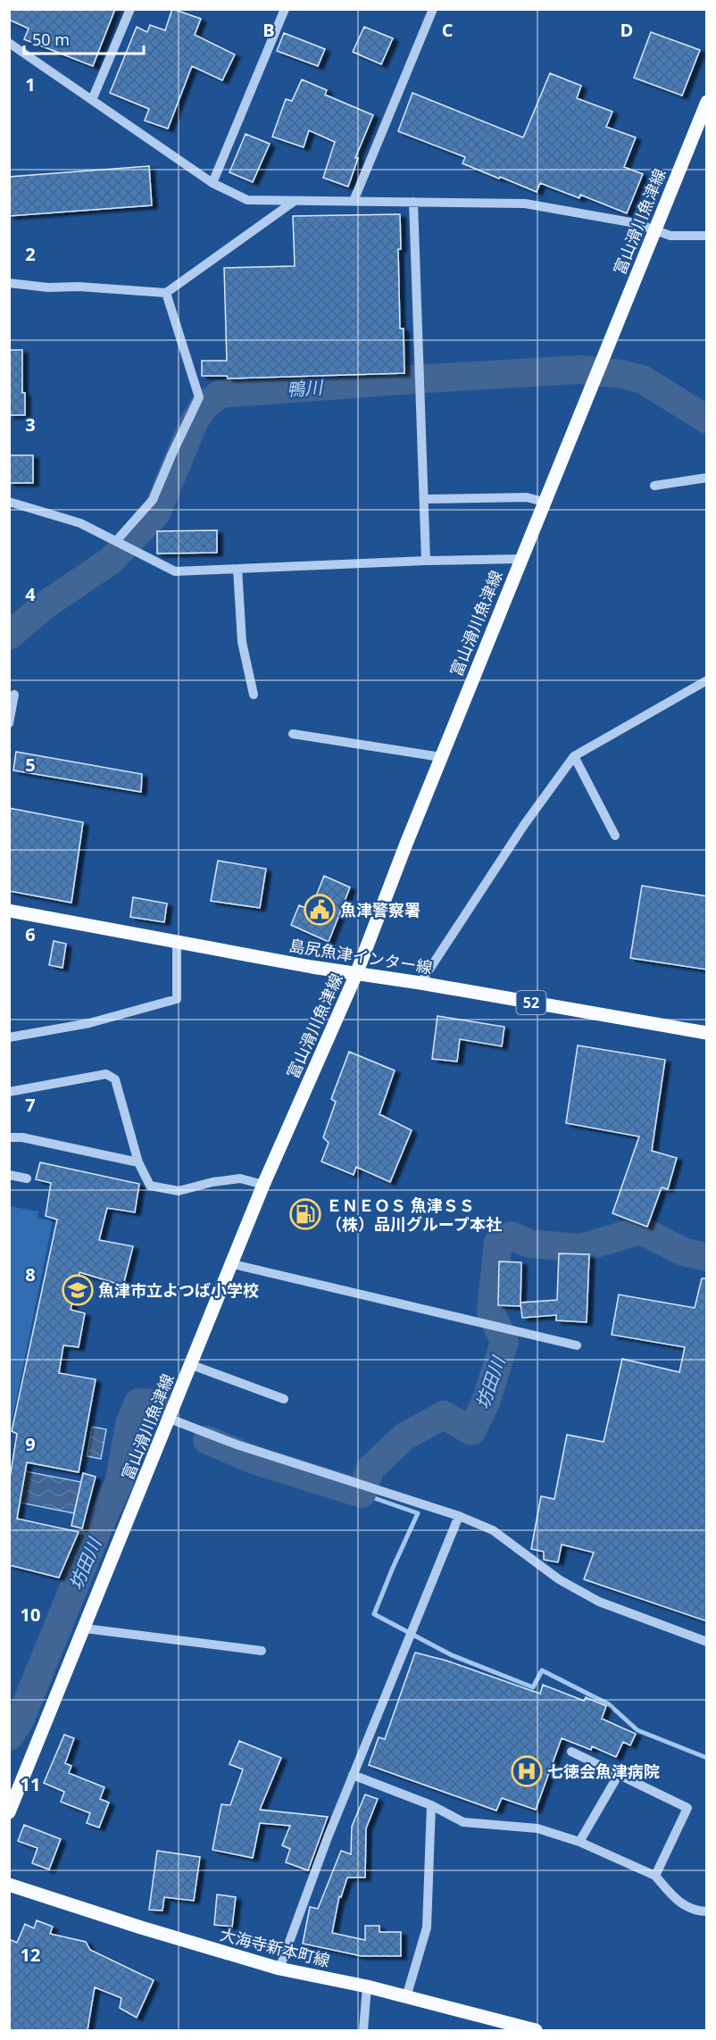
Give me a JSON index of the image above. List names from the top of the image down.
{
  "streets": {
    "main road": [
      "富山滑川魚津線",
      "島尻魚津インター線",
      "52",
      "大海寺新本町線"
    ]
  },
  "crossings": [
    ["富山滑川魚津線", "島尻魚津インター線"]
  ],
  "water": ["鴨川", "坊田川"],
  "places": {
    "public building": ["魚津警察署"],
    "fuel station": ["ＥＮＥＯＳ 魚津ＳＳ （株）品川グループ本社"],
    "school or university": ["魚津市立よつば小学校"],
    "hospital": ["七徳会魚津病院"]
  },
  "scale_bar": "50 m",
  "grid": {
    "columns": ["B", "C", "D"],
    "rows": [
      "1",
      "2",
      "3",
      "4",
      "5",
      "6",
      "7",
      "8",
      "9",
      "10",
      "11",
      "12"
    ]
  }
}
